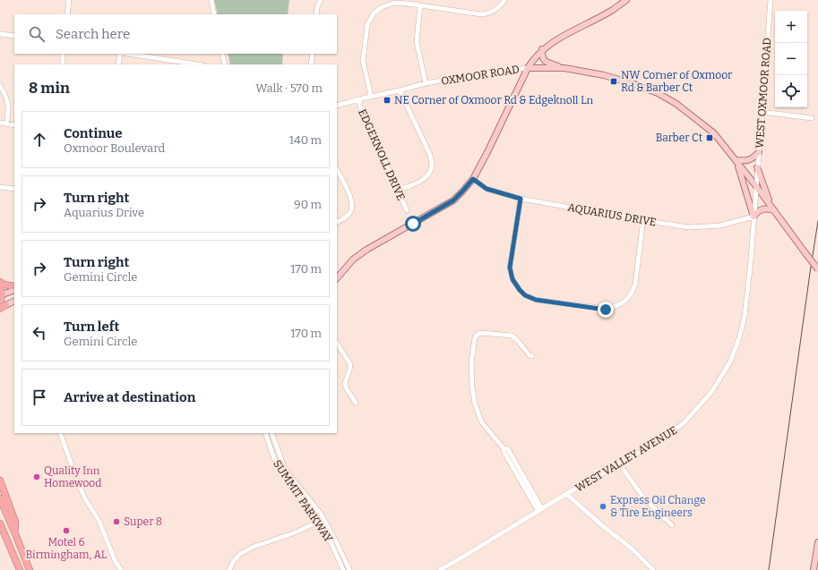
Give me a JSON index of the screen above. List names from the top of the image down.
{
  "streets": {
    "main road": ["OXMOOR ROAD"],
    "street": [
      "WEST OXMOOR ROAD",
      "EDGEKNOLL DRIVE",
      "AQUARIUS DRIVE",
      "WEST VALLEY AVENUE",
      "SUMMIT PARKWAY"
    ]
  },
  "crossings": [
    ["OXMOOR ROAD", "EDGEKNOLL DRIVE"],
    ["WEST OXMOOR ROAD", "WEST VALLEY AVENUE"],
    ["AQUARIUS DRIVE", "WEST VALLEY AVENUE"]
  ],
  "places": {
    "transit": ["NW Corner of Oxmoor Rd & Barber Ct", "NE Corner of Oxmoor Rd & Edgeknoll Ln", "Barber Ct"],
    "other": [
      "Quality Inn Homewood",
      "Express Oil Change & Tire Engineers",
      "Super 8",
      "Motel 6 Birmingham, AL"
    ]
  },
  "page": {
    "map_buttons": ["+", "−"],
    "search": "Search here",
    "heading": ["8 min", "Walk · 570 m"],
    "list": [
      ["Continue", "Oxmoor Boulevard", "140 m"],
      ["Turn right", "Aquarius Drive", "90 m"],
      ["Turn right", "Gemini Circle", "170 m"],
      ["Turn left", "Gemini Circle", "170 m"],
      "Arrive at destination"
    ]
  }
}
